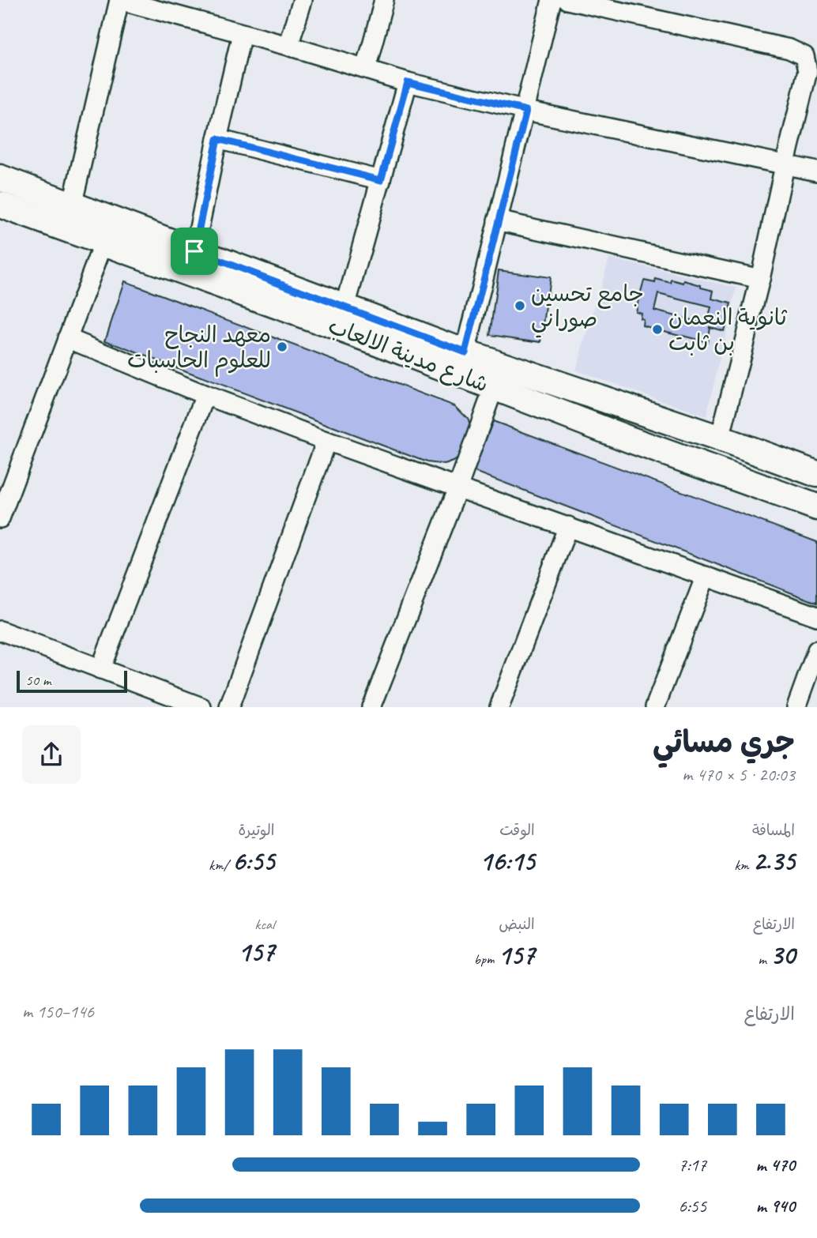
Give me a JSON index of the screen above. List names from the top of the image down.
{
  "streets": {
    "main road": ["شارع مدينة الالعاب"]
  },
  "places": ["جامع تحسين صوراني", "ثانوية النعمان بن ثابت", "معهد النجاح للعلوم الحاسبات"],
  "scale_bar": "50 m",
  "page": {
    "scale": "50 m",
    "heading": ["جري مسائي", "20:03 · 5 × 470 m"],
    "stats": [
      ["المسافة", "2.35 km"],
      ["الوقت", "16:15"],
      ["الوتيرة", "6:55 /km"],
      ["الارتفاع", "30 m"],
      ["النبض", "157 bpm"],
      ["kcal", "157"]
    ],
    "chart": ["الارتفاع", "146–150 m"],
    "list": [
      {
        "name": "470 m",
        "note": "7:17"
      },
      {
        "name": "940 m",
        "note": "6:55"
      }
    ]
  }
}
